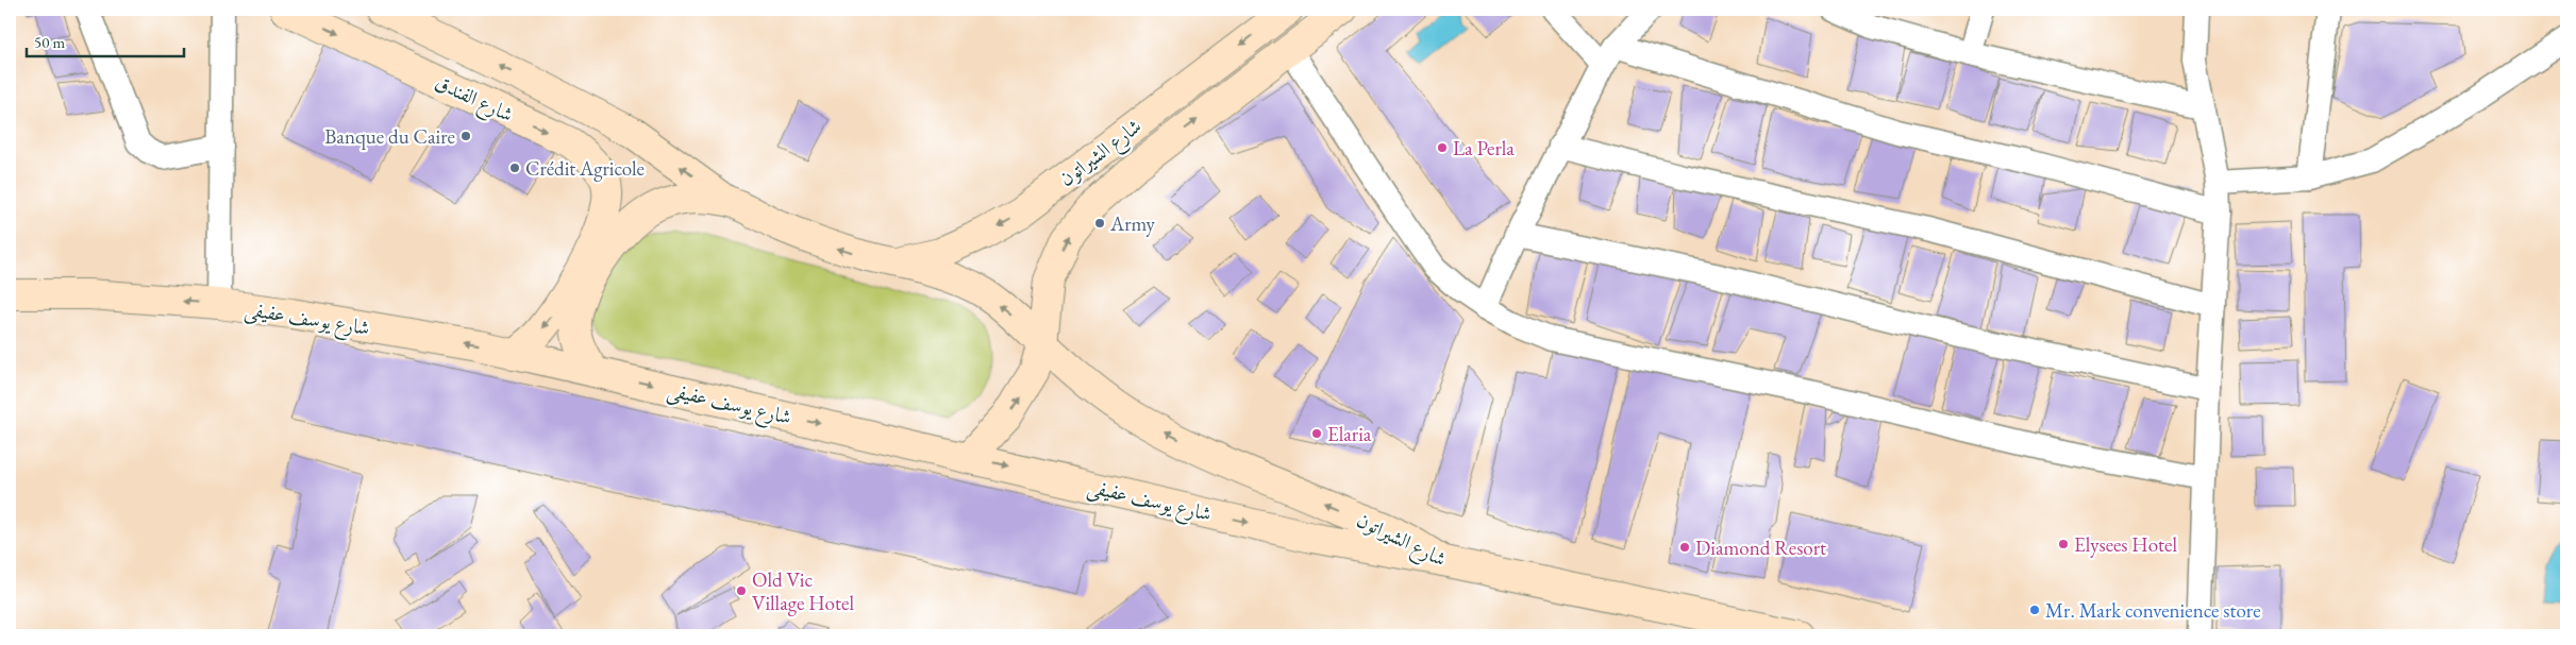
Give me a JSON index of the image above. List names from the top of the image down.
{
  "streets": {
    "street": ["شارع الفندق", "شارع الشيراتون", "شارع يوسف عفيفى"]
  },
  "crossings": [
    ["شارع الفندق", "شارع الشيراتون"],
    ["شارع الشيراتون", "شارع يوسف عفيفى"]
  ],
  "places": [
    "Banque du Caire",
    "La Perla",
    "Crédit Agricole",
    "Army",
    "Elaria",
    "Elysees Hotel",
    "Diamond Resort",
    "Old Vic Village Hotel",
    "Mr. Mark convenience store"
  ],
  "scale_bar": "50 m"
}
